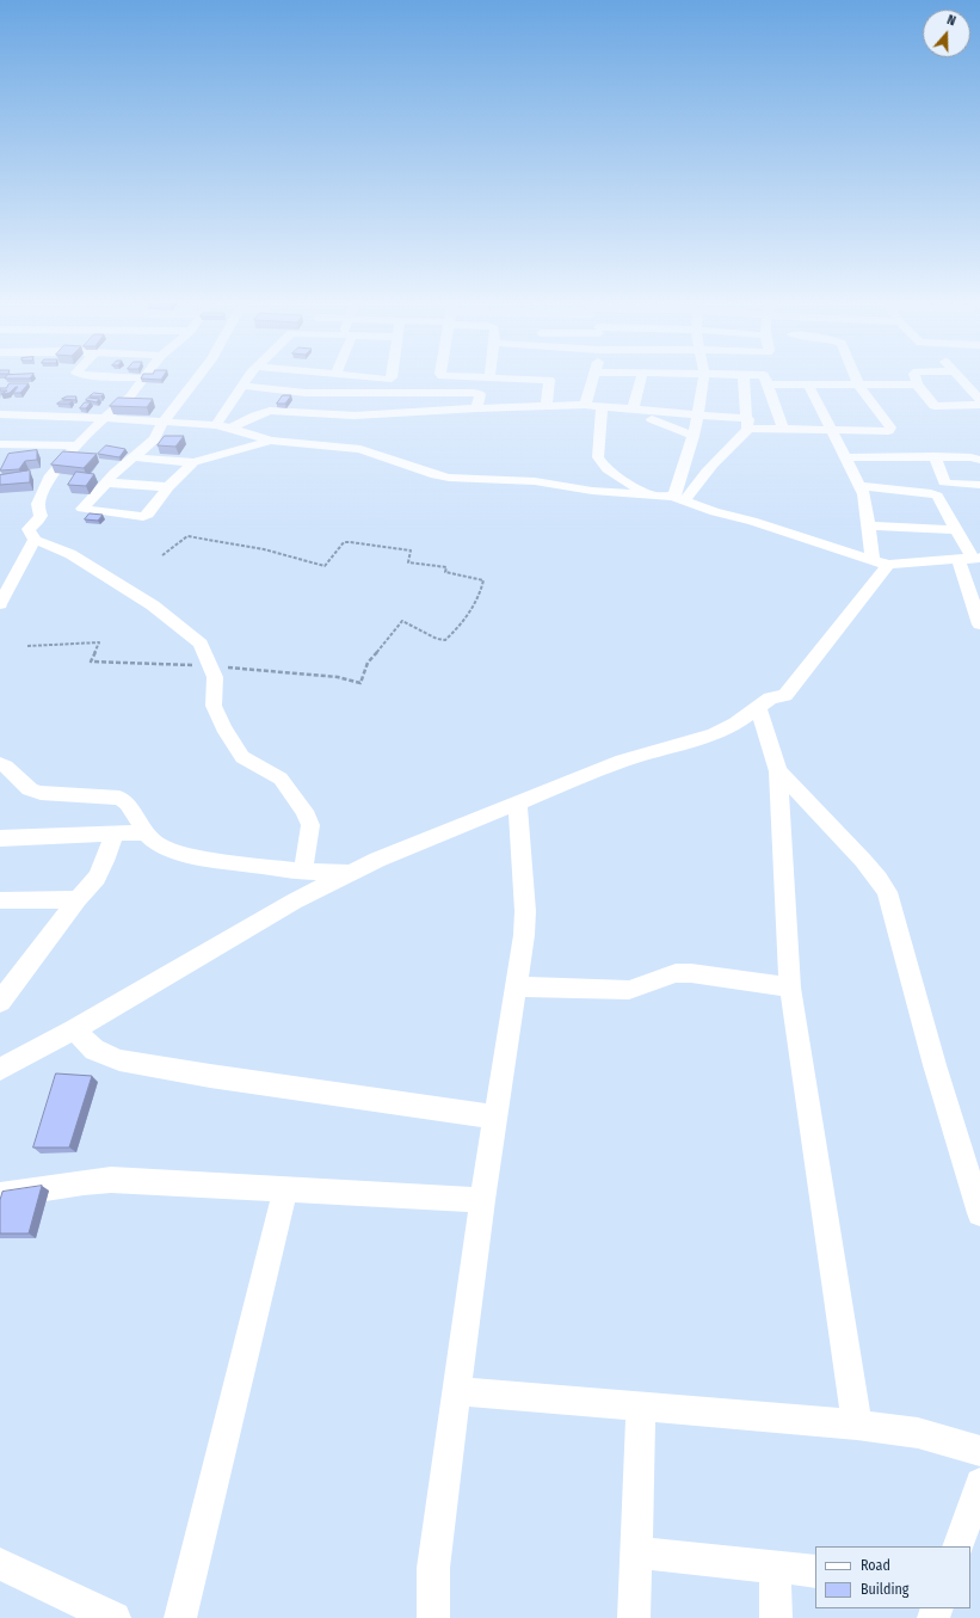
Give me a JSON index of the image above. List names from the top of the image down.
{
  "legend": ["Road", "Building"],
  "north": "top"
}
